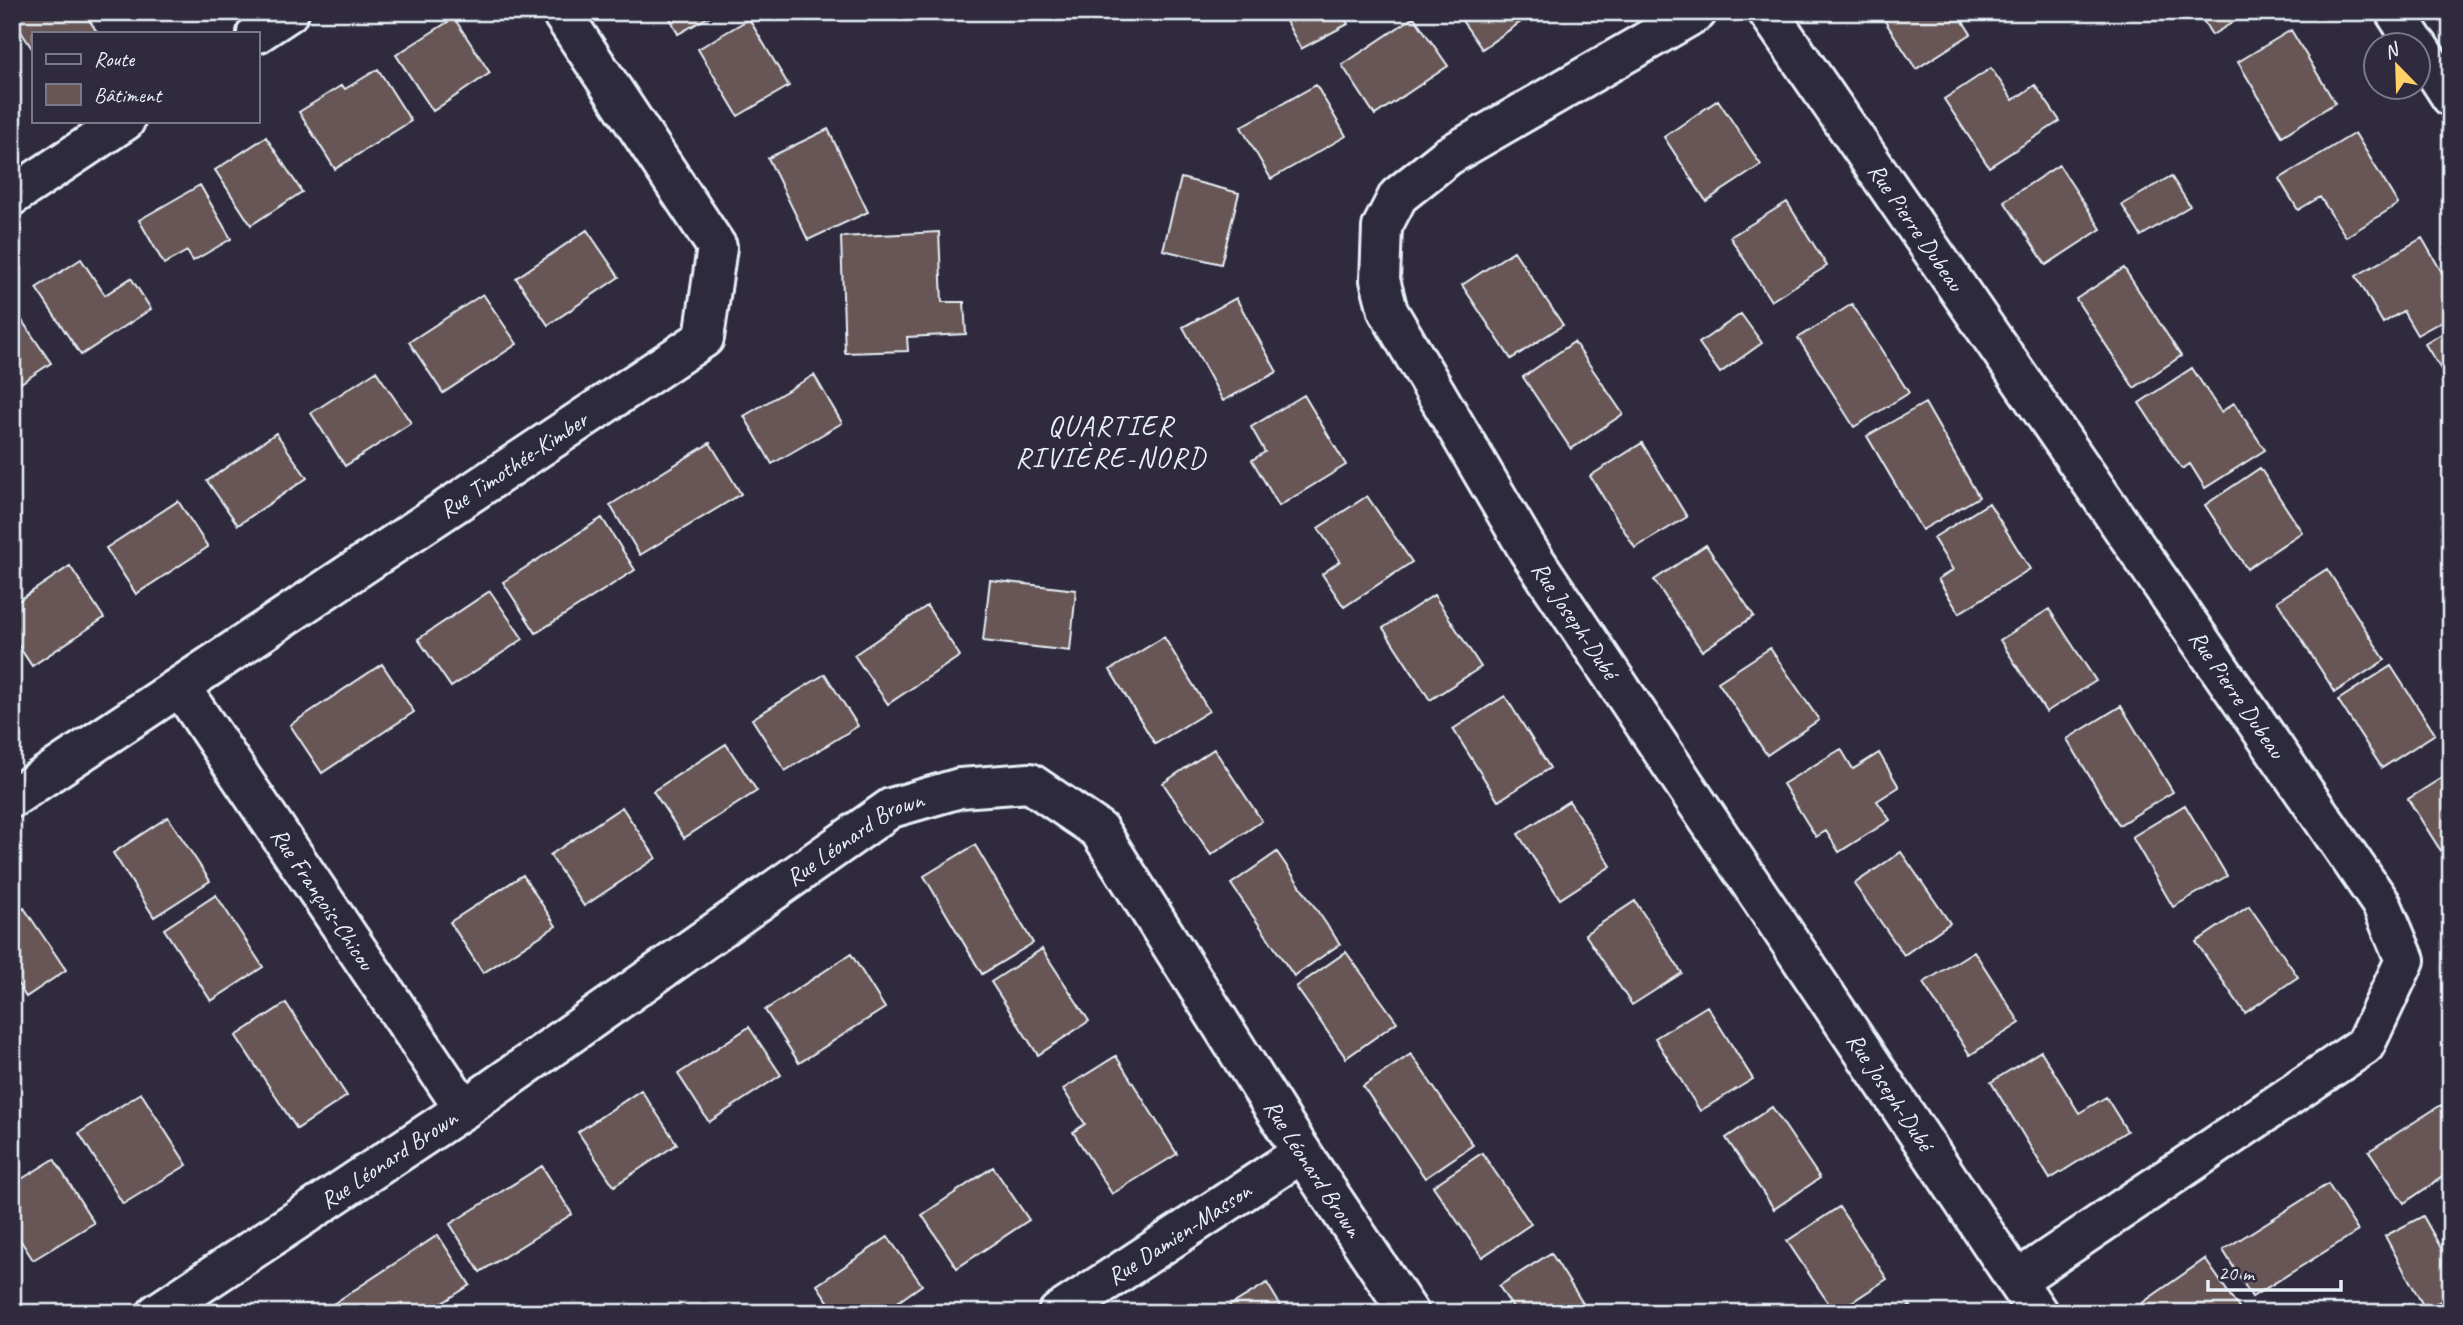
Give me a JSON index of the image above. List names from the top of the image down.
{
  "streets": {
    "street": [
      "Rue Pierre Dubeau",
      "Rue Timothée-Kimber",
      "Rue Joseph-Dubé",
      "Rue Léonard Brown",
      "Rue François-Chicou",
      "Rue Damien-Masson"
    ]
  },
  "crossings": [
    ["Rue Pierre Dubeau", "Rue Joseph-Dubé"],
    ["Rue Timothée-Kimber", "Rue François-Chicou"],
    ["Rue Léonard Brown", "Rue François-Chicou"],
    ["Rue Léonard Brown", "Rue Damien-Masson"]
  ],
  "districts": ["QUARTIER RIVIÈRE-NORD"],
  "legend": ["Route", "Bâtiment"],
  "scale_bar": "20 m",
  "north": "top left"
}
